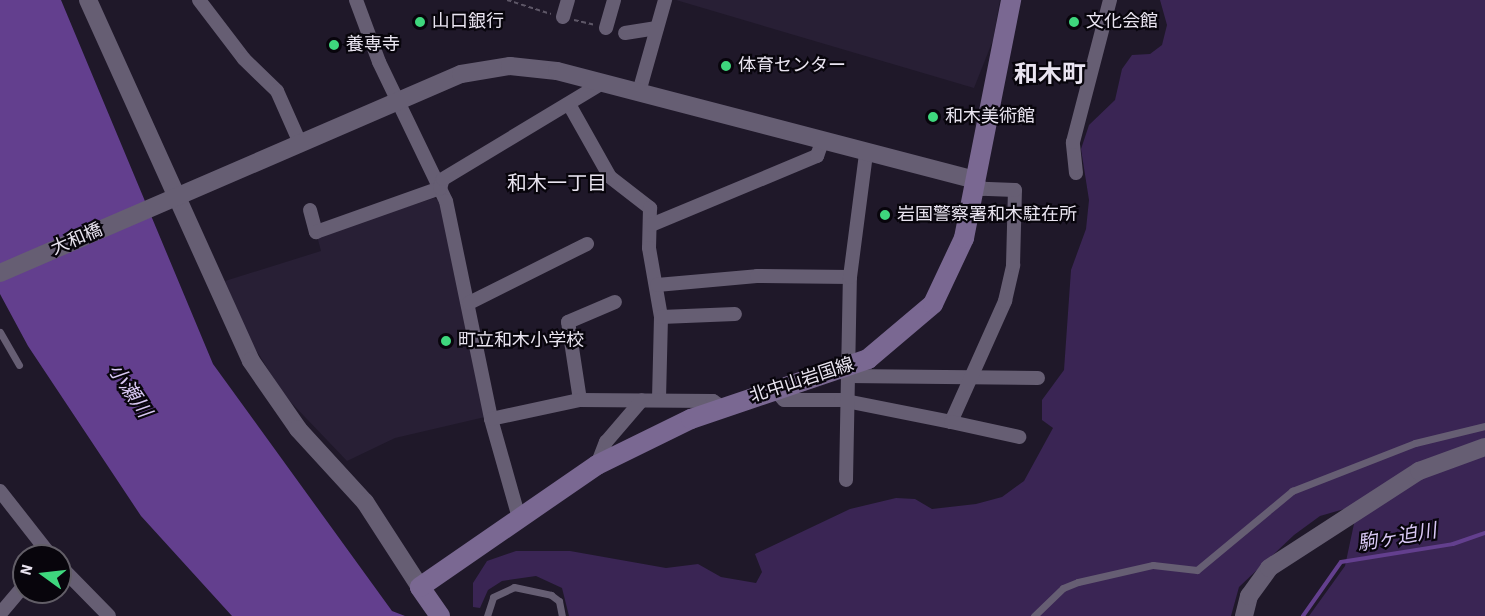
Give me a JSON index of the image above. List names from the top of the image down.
{
  "streets": {
    "main road": ["北中山岩国線"],
    "street": ["大和橋"]
  },
  "crossings": [
    ["大和橋", "北中山岩国線"]
  ],
  "districts": ["和木町", "和木一丁目"],
  "water": ["小瀬川", "駒ヶ迫川"],
  "places": [
    "山口銀行",
    "文化会館",
    "養専寺",
    "体育センター",
    "和木美術館",
    "岩国警察署和木駐在所",
    "町立和木小学校"
  ],
  "north": "left"
}
